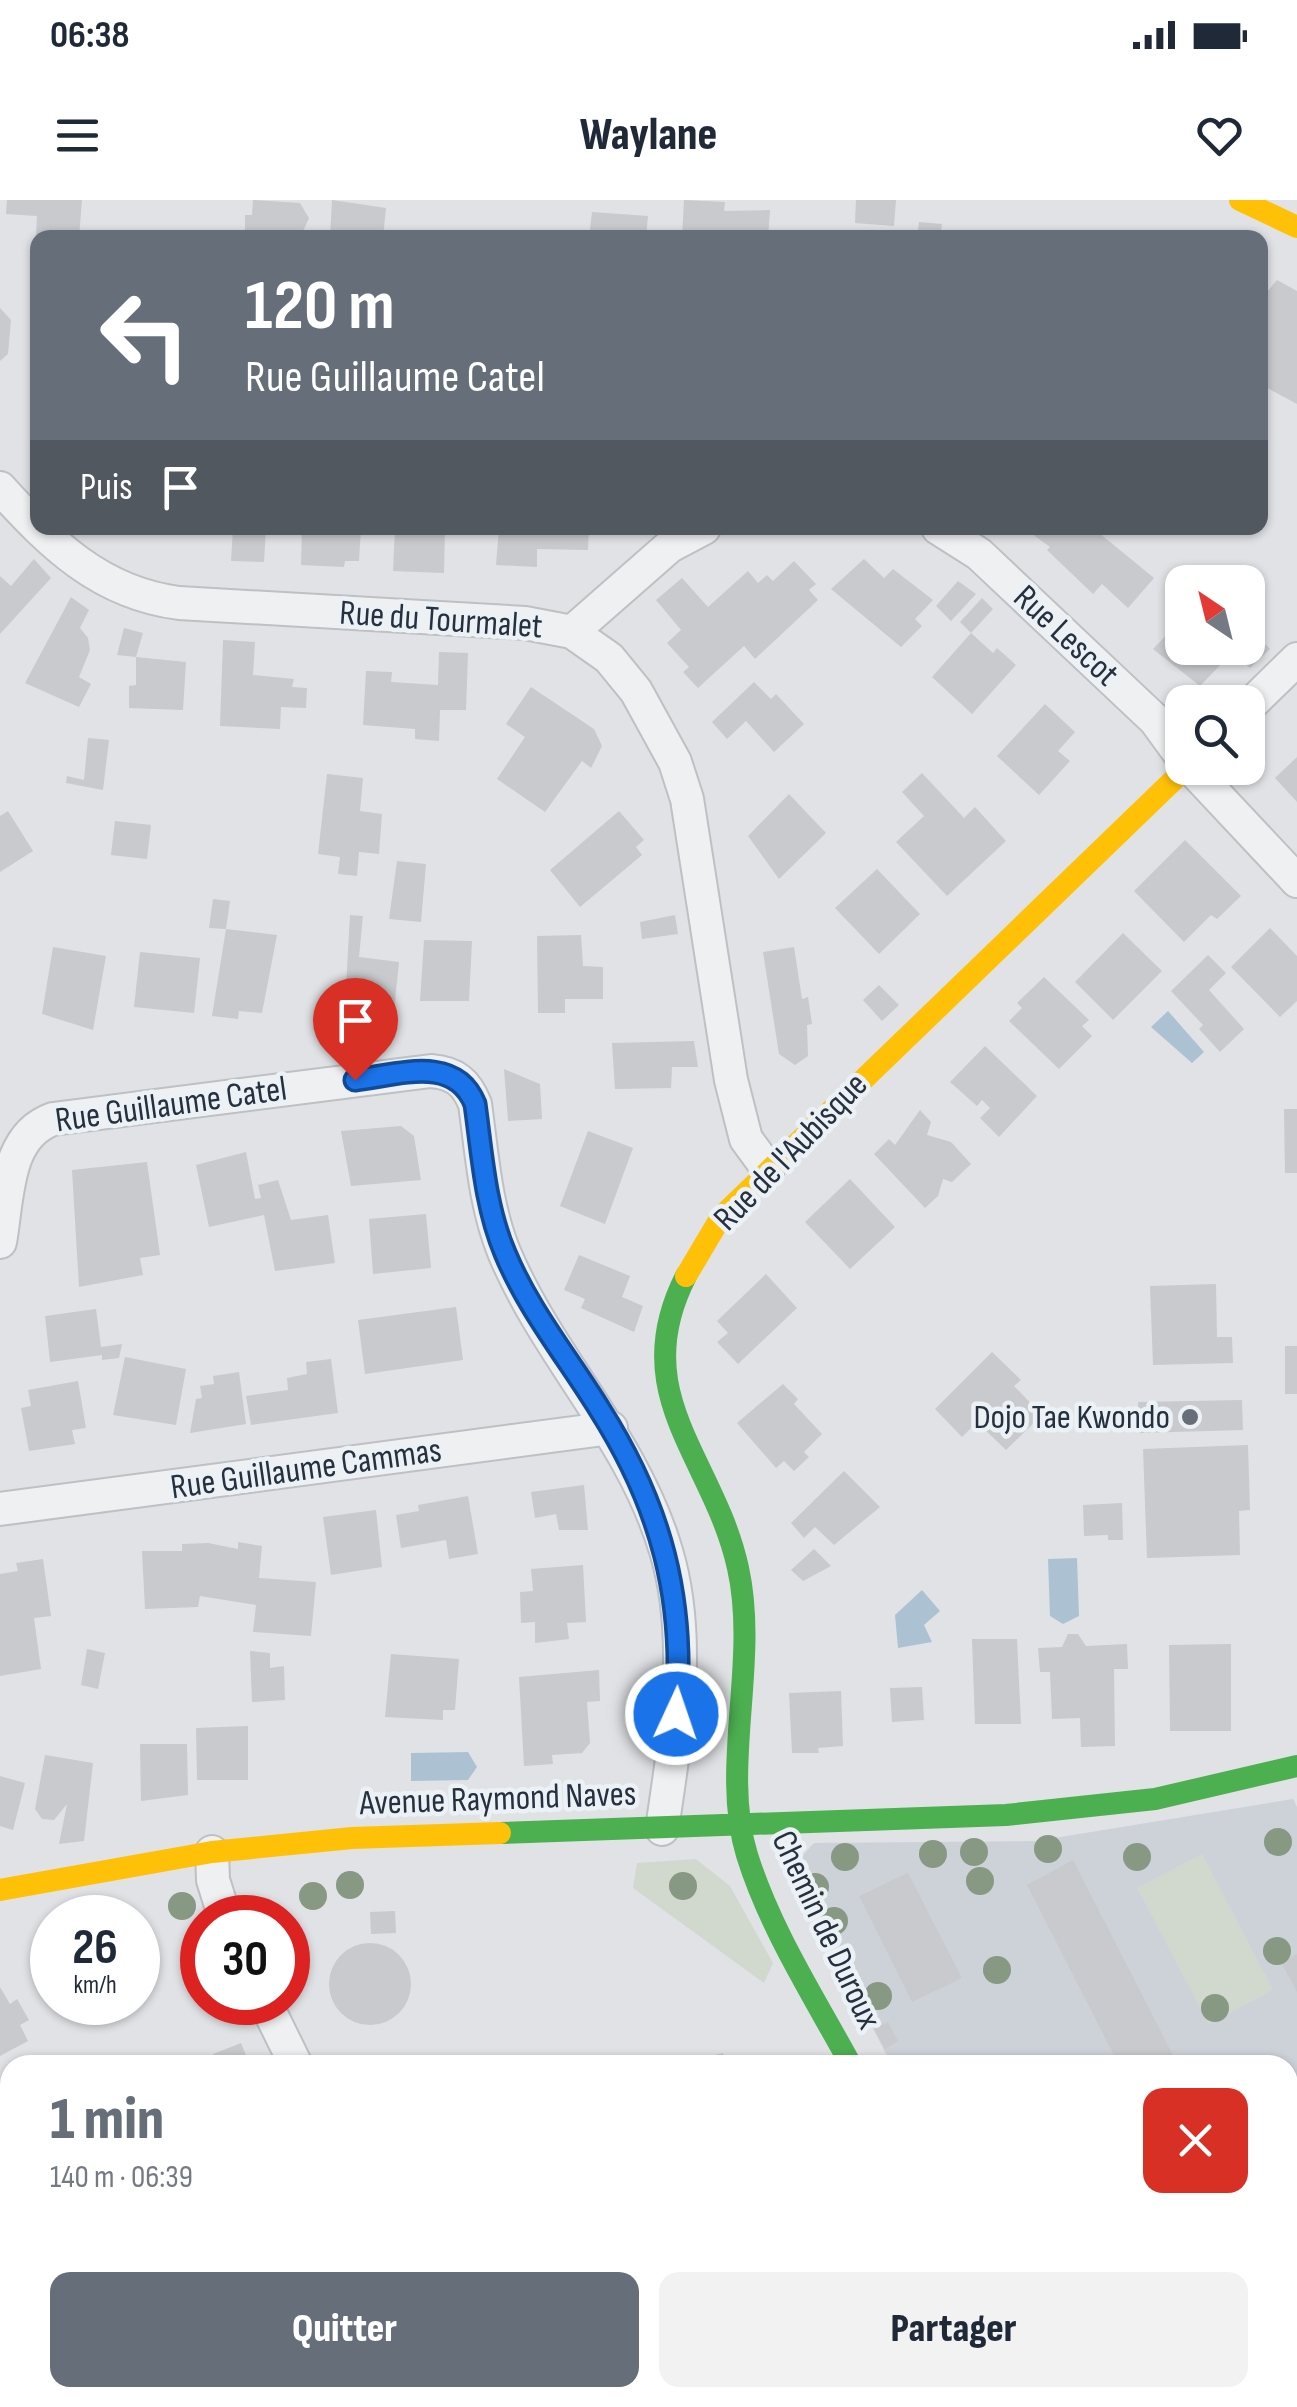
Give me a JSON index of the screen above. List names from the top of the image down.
{
  "streets": {
    "street": [
      "Rue du Tourmalet",
      "Rue Lescot",
      "Rue Guillaume Catel",
      "Rue de l'Aubisque",
      "Rue Guillaume Cammas",
      "Avenue Raymond Naves",
      "Chemin de Duroux"
    ]
  },
  "crossings": [
    ["Rue du Tourmalet", "Rue de l'Aubisque"],
    ["Rue Guillaume Catel", "Rue Guillaume Cammas"],
    ["Rue de l'Aubisque", "Avenue Raymond Naves"],
    ["Rue de l'Aubisque", "Chemin de Duroux"],
    ["Avenue Raymond Naves", "Chemin de Duroux"]
  ],
  "places": ["Dojo Tae Kwondo"],
  "north": "top left",
  "page": {
    "status": "06:38",
    "header": "Waylane",
    "turn": ["120 m", "Rue Guillaume Catel"],
    "then": "Puis",
    "speed": "26 km/h",
    "limit": "30",
    "heading": ["1 min", "140 m · 06:39"],
    "buttons": ["Quitter", "Partager"]
  }
}
